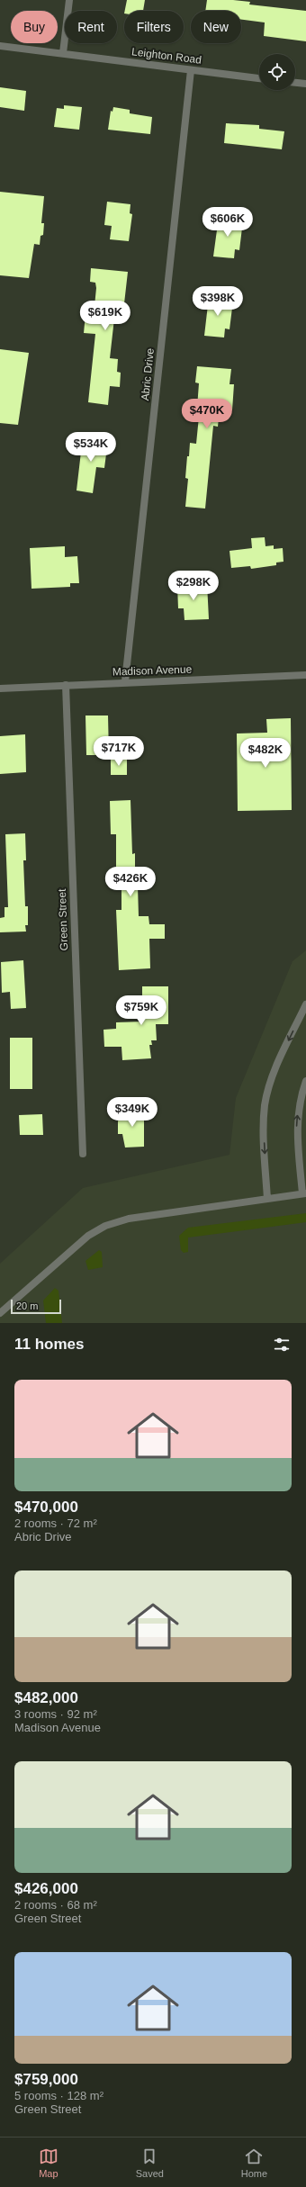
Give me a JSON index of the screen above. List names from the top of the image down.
{
  "streets": {
    "street": [
      "Leighton Road",
      "Abric Drive",
      "Madison Avenue",
      "Green Street"
    ]
  },
  "crossings": [
    ["Leighton Road", "Abric Drive"],
    ["Abric Drive", "Madison Avenue"],
    ["Madison Avenue", "Green Street"]
  ],
  "scale_bar": "20 m",
  "page": {
    "chip": [
      "Buy",
      "Rent",
      "Filters",
      "New"
    ],
    "price": [
      "$606K",
      "$398K",
      "$619K",
      "$470K",
      "$534K",
      "$298K",
      "$717K",
      "$482K",
      "$426K",
      "$759K",
      "$349K"
    ],
    "scale": "20 m",
    "heading": "11 homes",
    "list": [
      {
        "name": "$470,000",
        "note": "2 rooms · 72 m² · Abric Drive"
      },
      {
        "name": "$482,000",
        "note": "3 rooms · 92 m² · Madison Avenue"
      },
      {
        "name": "$426,000",
        "note": "2 rooms · 68 m² · Green Street"
      },
      {
        "name": "$759,000",
        "note": "5 rooms · 128 m² · Green Street"
      }
    ],
    "tabs": ["Map", "Saved", "Home"]
  }
}
